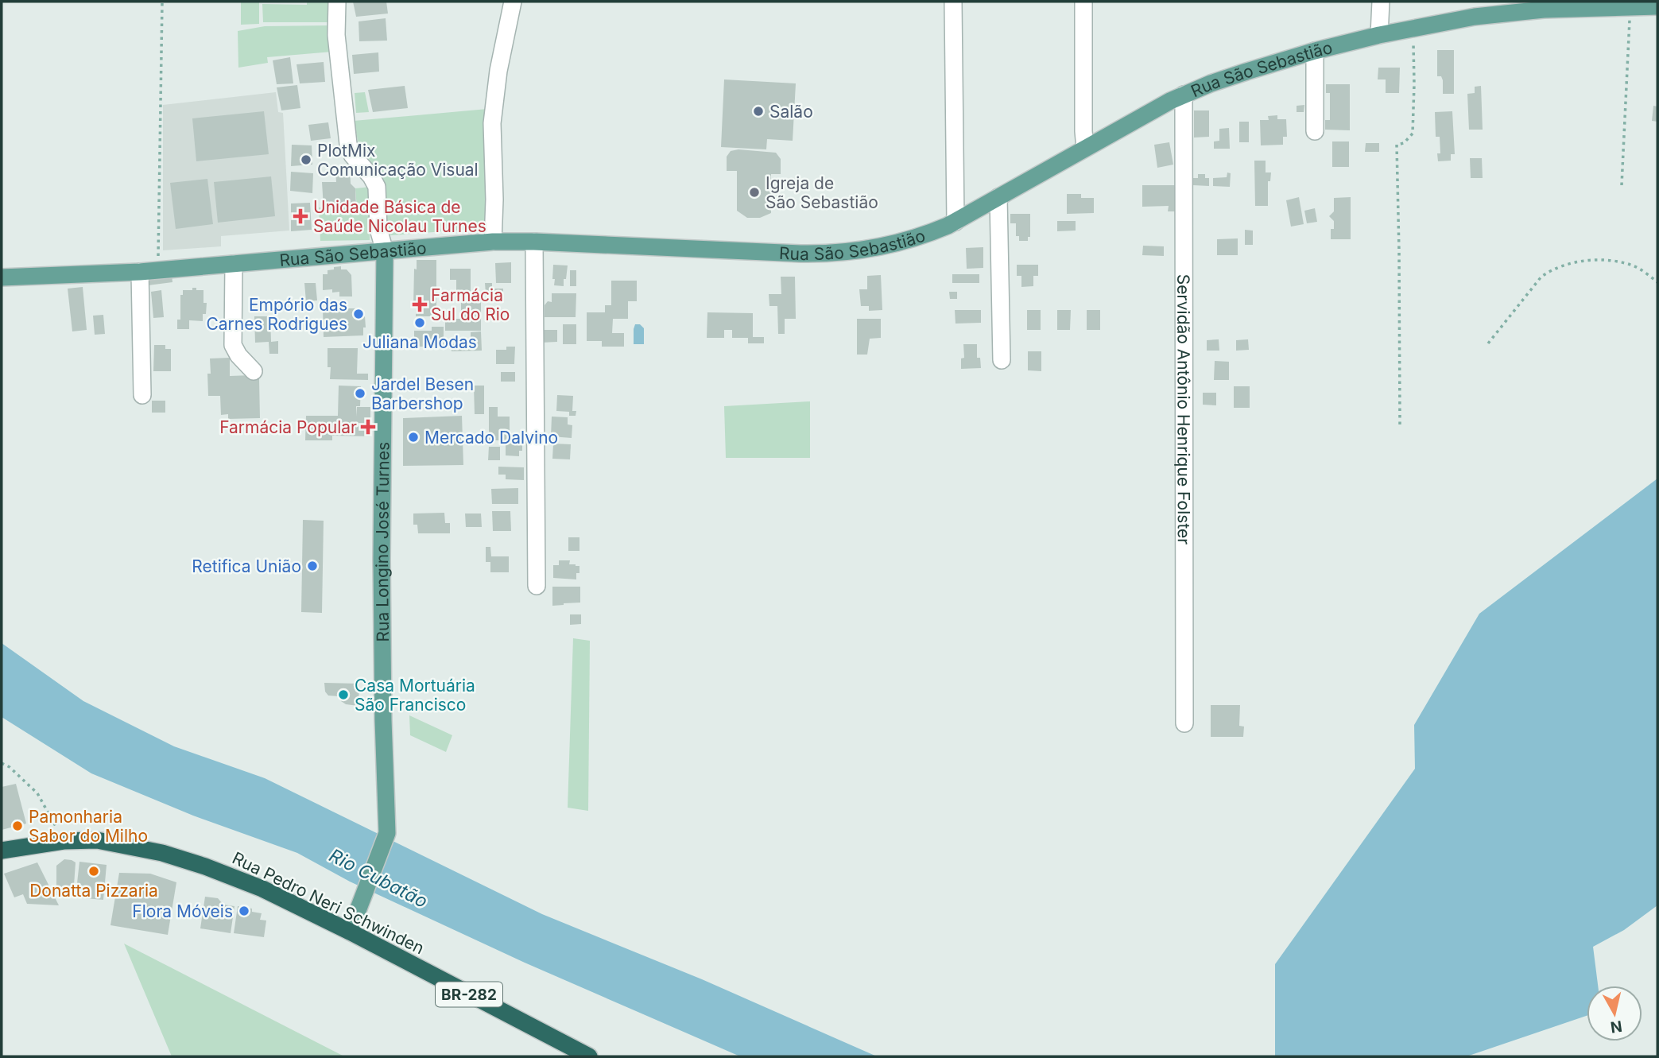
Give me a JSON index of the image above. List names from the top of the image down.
{
  "streets": {
    "highway": ["Rua Pedro Neri Schwinden", "BR-282"],
    "main road": ["Rua São Sebastião", "Rua Longino José Turnes"],
    "street": ["Servidão Antônio Henrique Folster"]
  },
  "crossings": [
    ["Rua São Sebastião", "Servidão Antônio Henrique Folster"],
    ["Rua São Sebastião", "Rua Longino José Turnes"],
    ["Rua Longino José Turnes", "Rua Pedro Neri Schwinden"]
  ],
  "water": ["Rio Cubatão"],
  "places": {
    "other": [
      "Salão",
      "PlotMix Comunicação Visual",
      "Igreja de São Sebastião",
      "Empório das Carnes Rodrigues",
      "Juliana Modas",
      "Jardel Besen Barbershop",
      "Mercado Dalvino",
      "Retifica União",
      "Casa Mortuária São Francisco",
      "Pamonharia Sabor do Milho",
      "Donatta Pizzaria",
      "Flora Móveis"
    ],
    "health": ["Unidade Básica de Saúde Nicolau Turnes", "Farmácia Sul do Rio", "Farmácia Popular"]
  },
  "north": "bottom"
}
